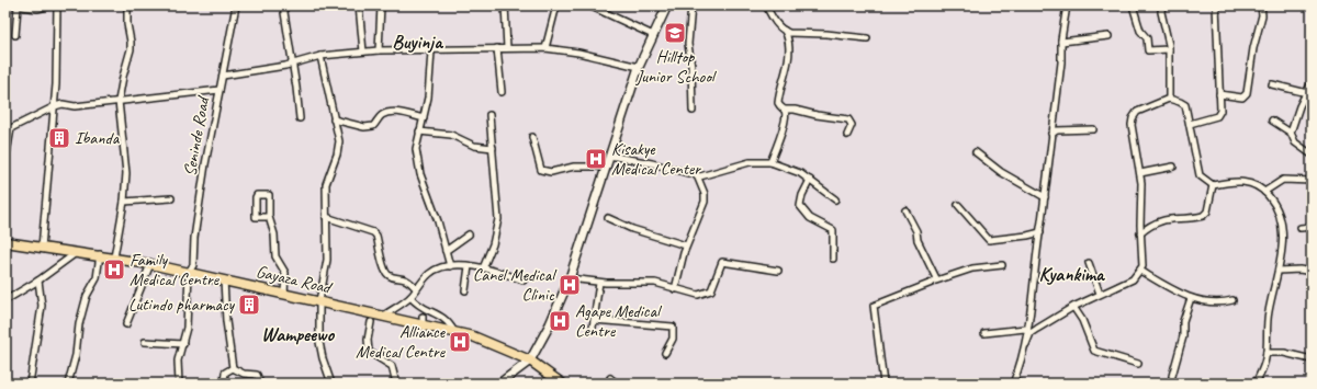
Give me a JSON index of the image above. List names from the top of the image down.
{
  "streets": {
    "main road": ["Gayaza Road"],
    "street": ["Seninde Road"]
  },
  "crossings": [
    ["Seninde Road", "Gayaza Road"]
  ],
  "districts": ["Buyinja", "Kyankima", "Wampeewo"],
  "places": {
    "school or university": ["Hilltop Junior School"],
    "building": ["Ibanda", "Lutindo pharmacy"],
    "hospital": [
      "Kisakye Medical Center",
      "Family Medical Centre",
      "Canel Medical Clinic",
      "Agape Medical Centre",
      "Alliance Medical Centre"
    ]
  }
}
